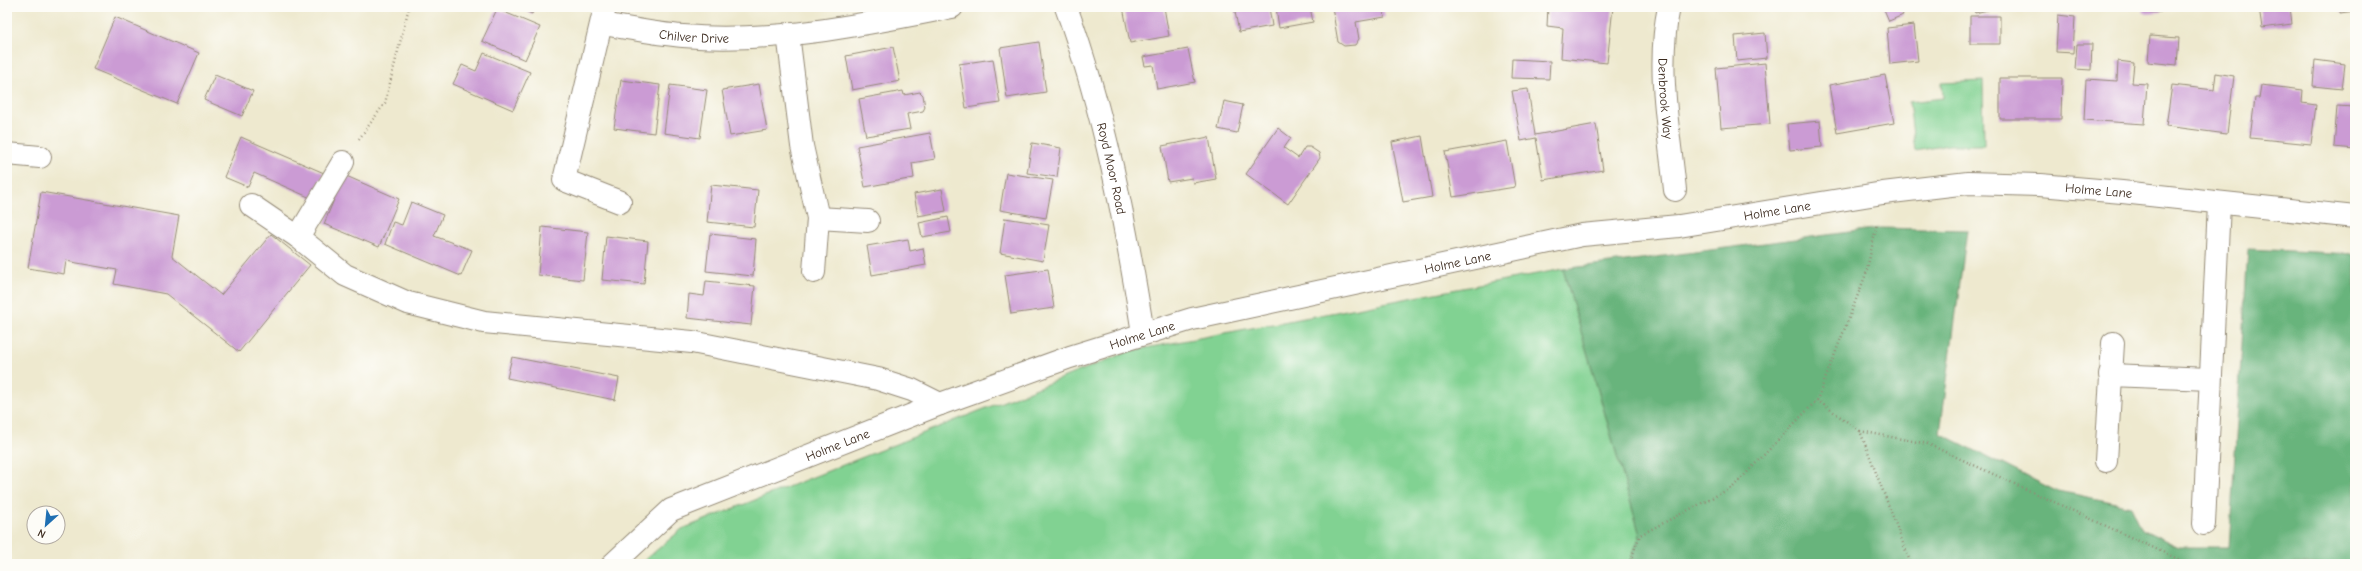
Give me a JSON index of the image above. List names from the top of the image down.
{
  "streets": {
    "street": [
      "Chilver Drive",
      "Denbrook Way",
      "Royd Moor Road",
      "Holme Lane"
    ]
  },
  "crossings": [
    ["Royd Moor Road", "Holme Lane"]
  ],
  "north": "bottom left"
}
